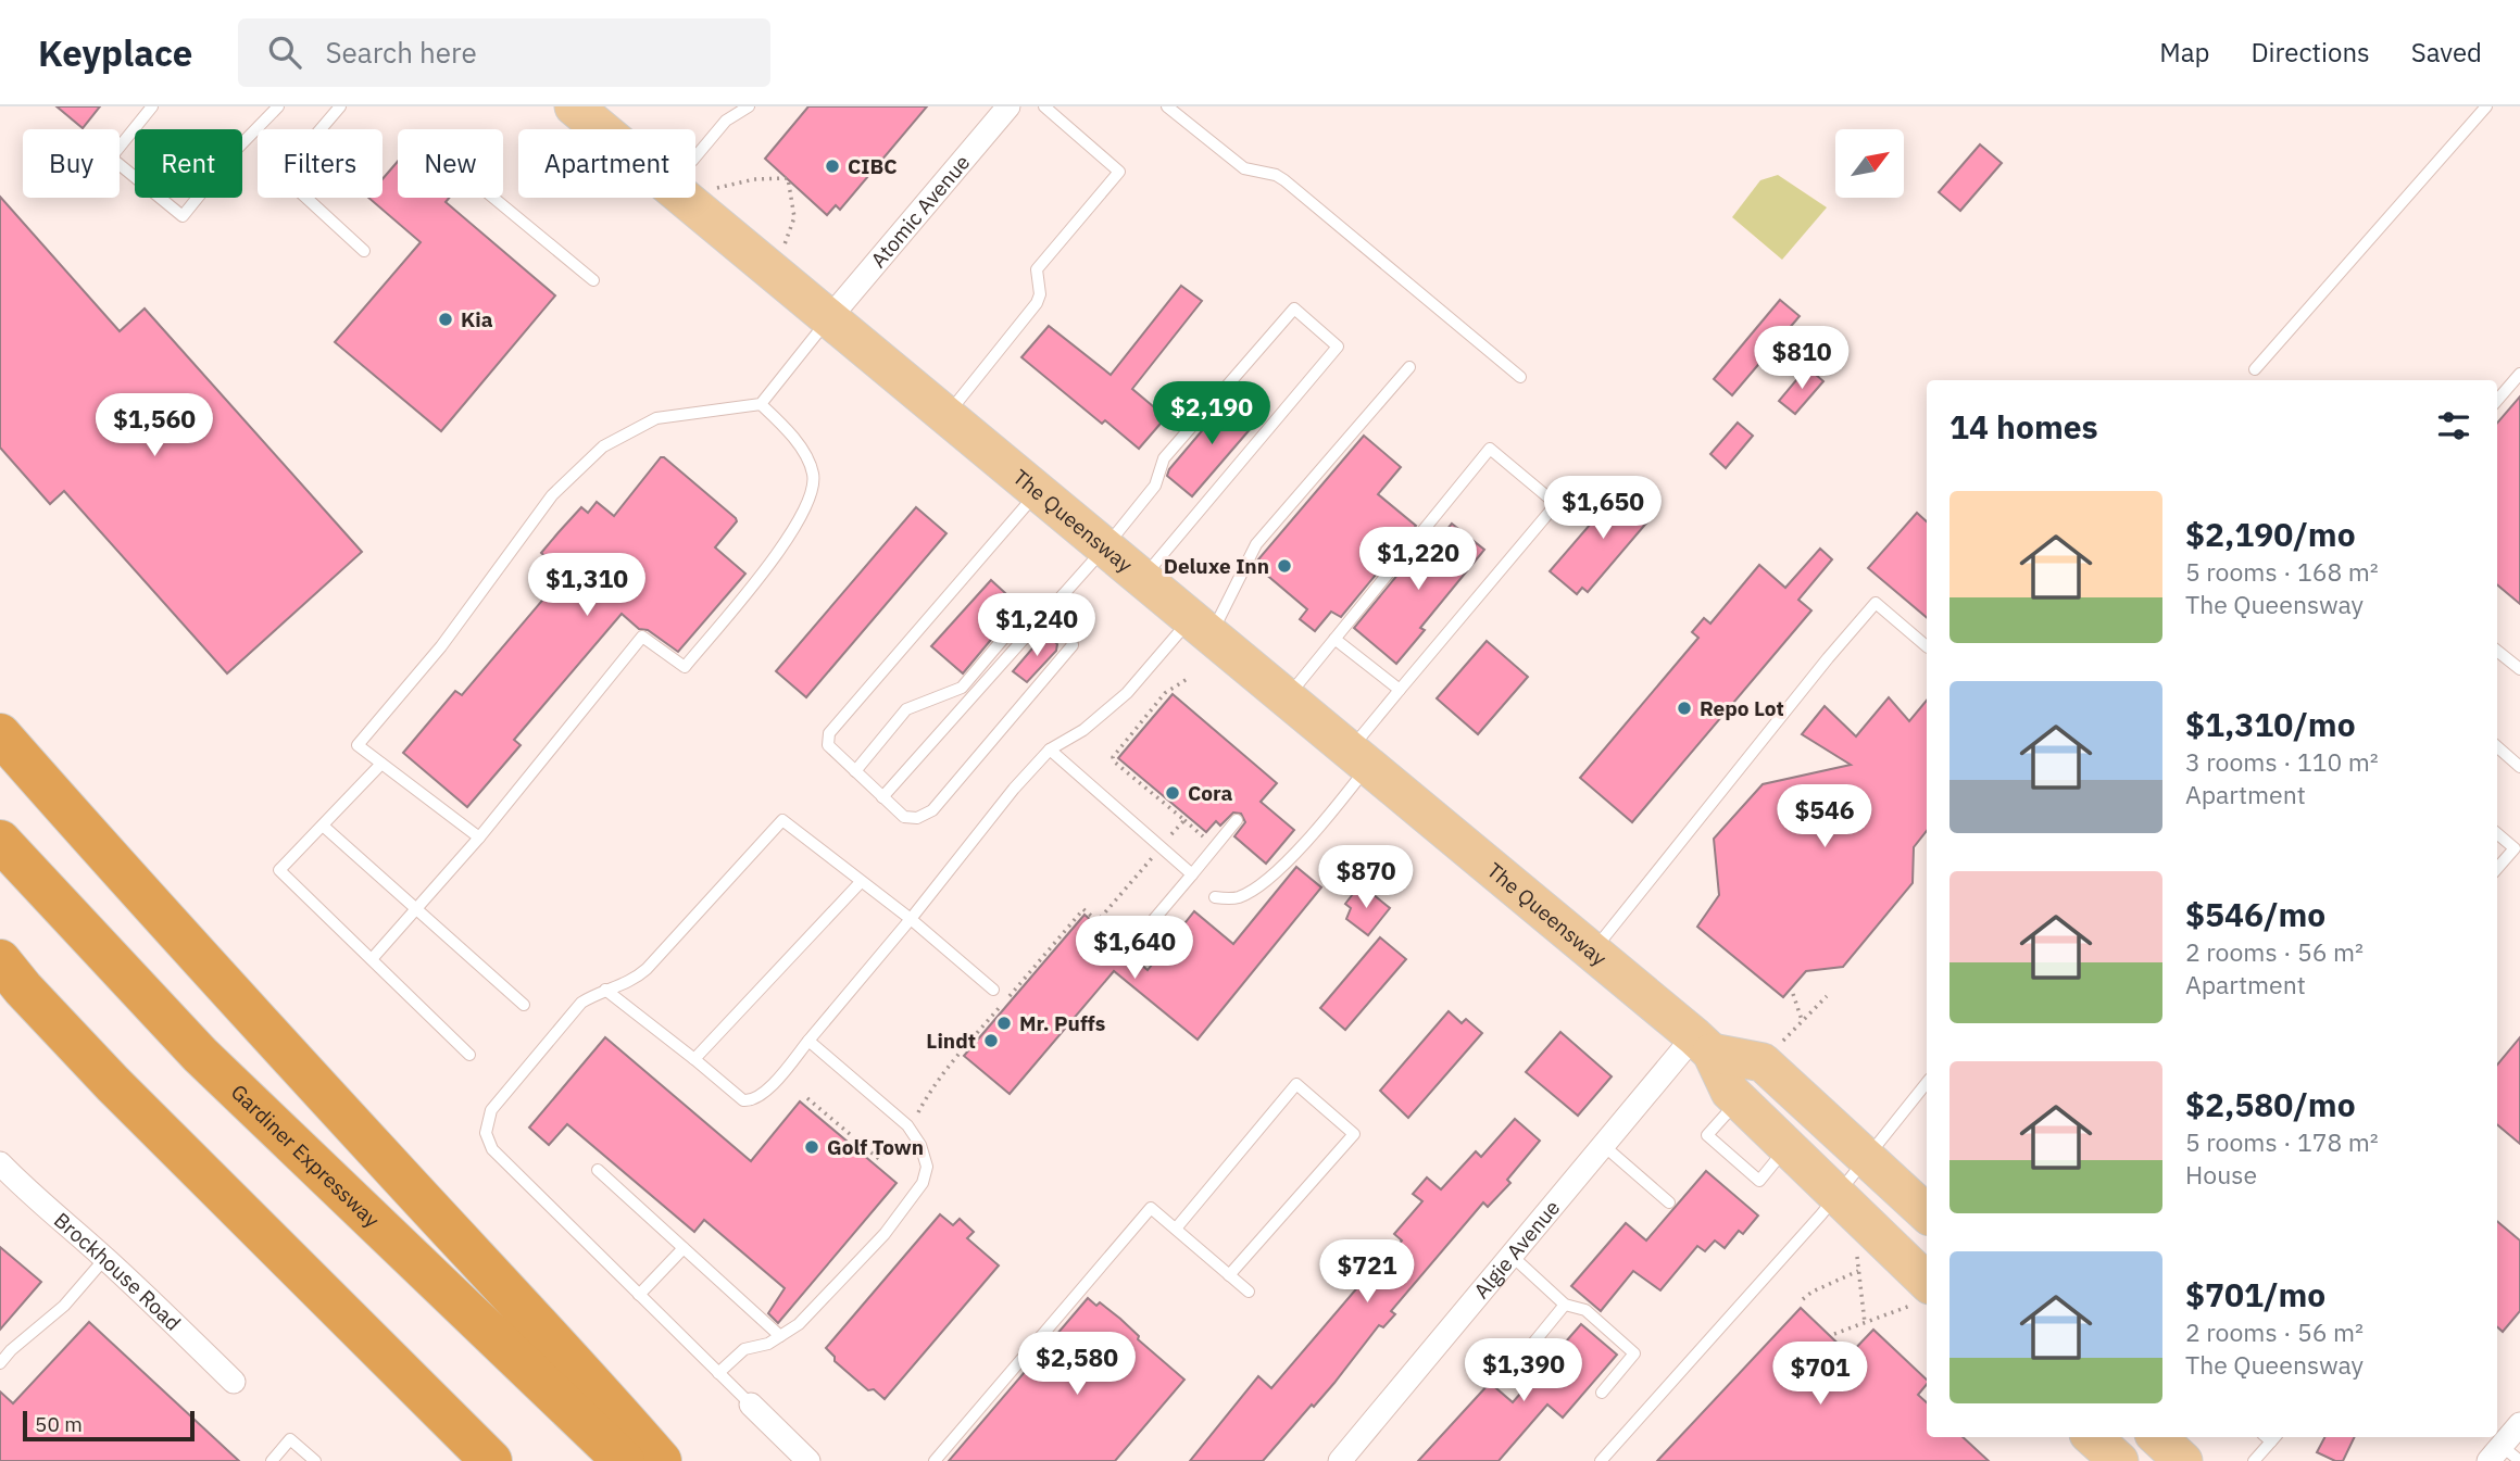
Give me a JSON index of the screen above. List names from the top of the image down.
{
  "streets": {
    "highway": ["Gardiner Expressway"],
    "main road": ["The Queensway"],
    "street": ["Atomic Avenue", "Algie Avenue", "Brockhouse Road"]
  },
  "crossings": [
    ["Atomic Avenue", "The Queensway"],
    ["The Queensway", "Algie Avenue"]
  ],
  "places": [
    "CIBC",
    "Kia",
    "Deluxe Inn",
    "Repo Lot",
    "Cora",
    "Mr. Puffs",
    "Lindt",
    "Golf Town"
  ],
  "scale_bar": "50 m",
  "north": "top right",
  "page": {
    "header": "Keyplace",
    "search": "Search here",
    "nav": ["Map", "Directions", "Saved"],
    "chip": [
      "Buy",
      "Rent",
      "Filters",
      "New",
      "Apartment"
    ],
    "price": [
      "$810",
      "$2,190",
      "$1,560",
      "$1,650",
      "$1,220",
      "$1,310",
      "$1,240",
      "$546",
      "$870",
      "$1,640",
      "$721",
      "$2,580",
      "$1,390",
      "$701"
    ],
    "heading": "14 homes",
    "list": [
      {
        "name": "$2,190/mo",
        "note": "5 rooms · 168 m² · The Queensway"
      },
      {
        "name": "$1,310/mo",
        "note": "3 rooms · 110 m² · Apartment"
      },
      {
        "name": "$546/mo",
        "note": "2 rooms · 56 m² · Apartment"
      },
      {
        "name": "$2,580/mo",
        "note": "5 rooms · 178 m² · House"
      },
      {
        "name": "$701/mo",
        "note": "2 rooms · 56 m² · The Queensway"
      }
    ],
    "scale": "50 m"
  }
}
